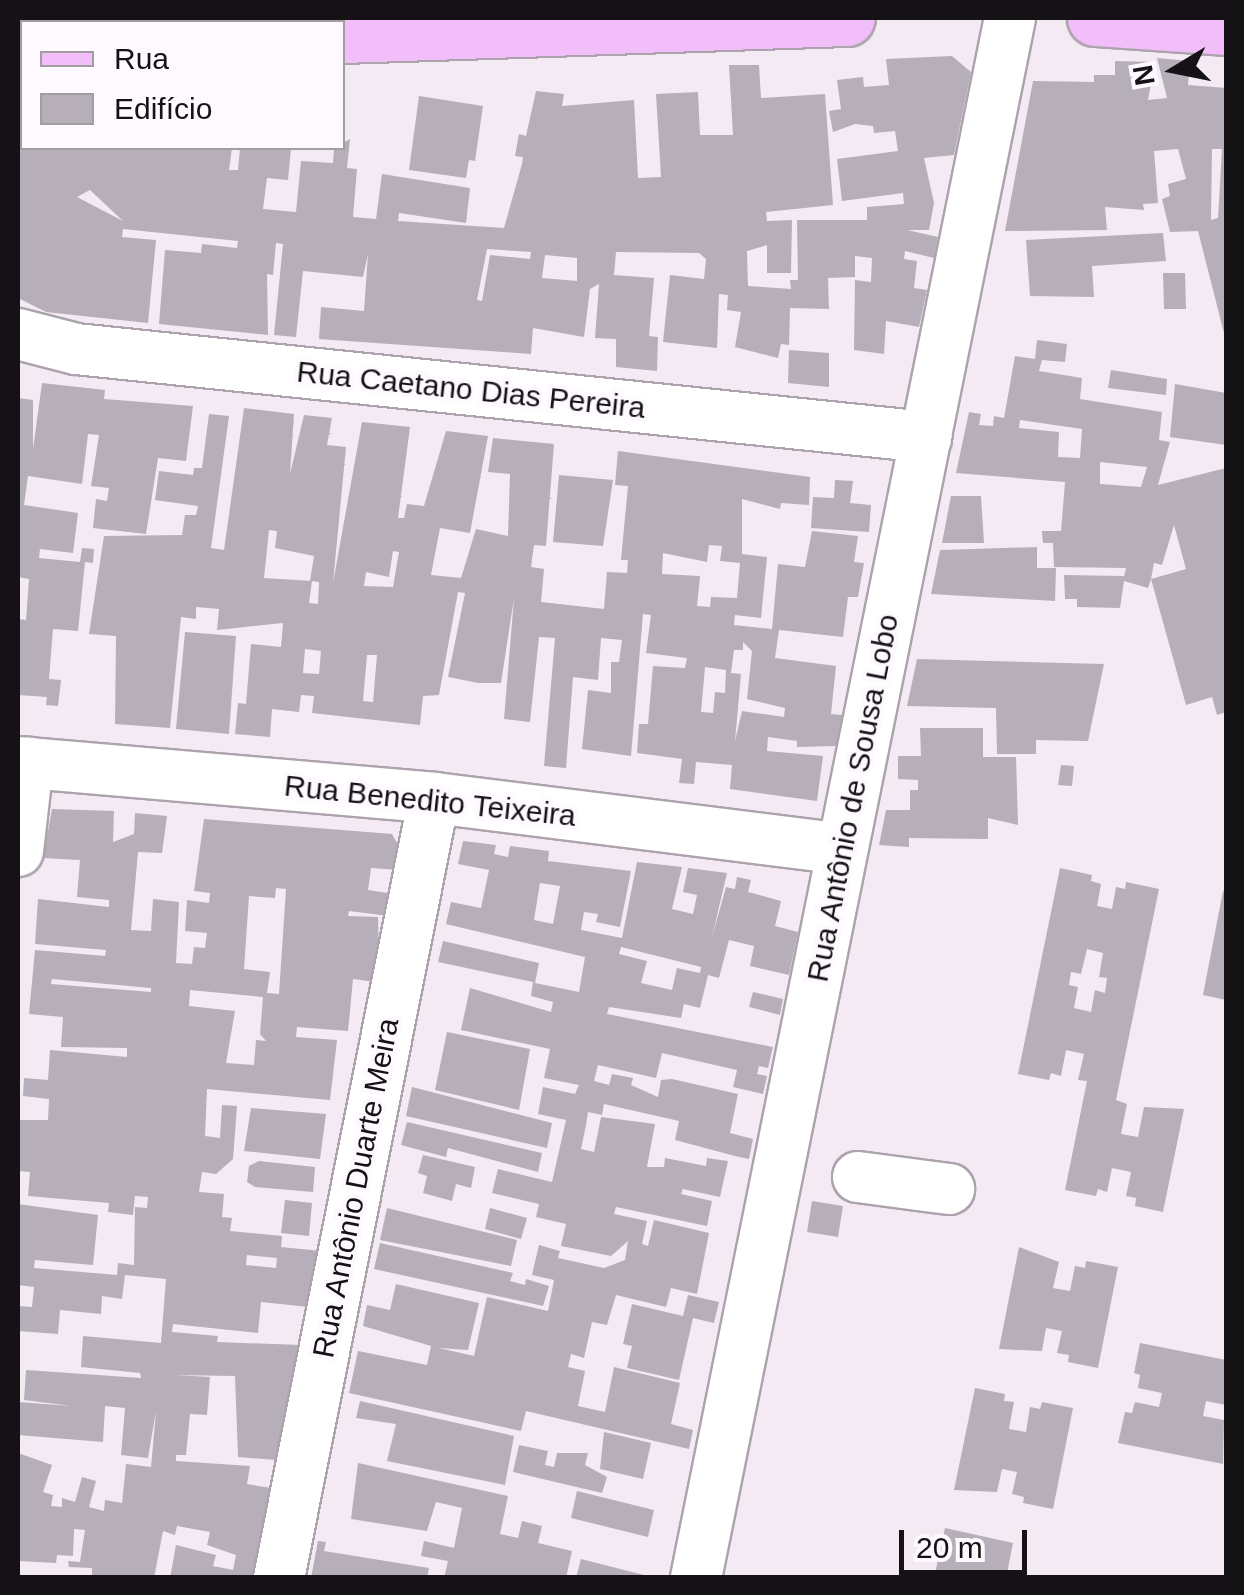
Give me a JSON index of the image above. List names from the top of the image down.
{
  "streets": {
    "street": [
      "Rua Caetano Dias Pereira",
      "Rua Antônio de Sousa Lobo",
      "Rua Benedito Teixeira",
      "Rua Antônio Duarte Meira"
    ]
  },
  "crossings": [
    ["Rua Caetano Dias Pereira", "Rua Antônio de Sousa Lobo"],
    ["Rua Antônio de Sousa Lobo", "Rua Benedito Teixeira"],
    ["Rua Benedito Teixeira", "Rua Antônio Duarte Meira"]
  ],
  "legend": ["Rua", "Edifício"],
  "scale_bar": "20 m",
  "north": "left"
}
